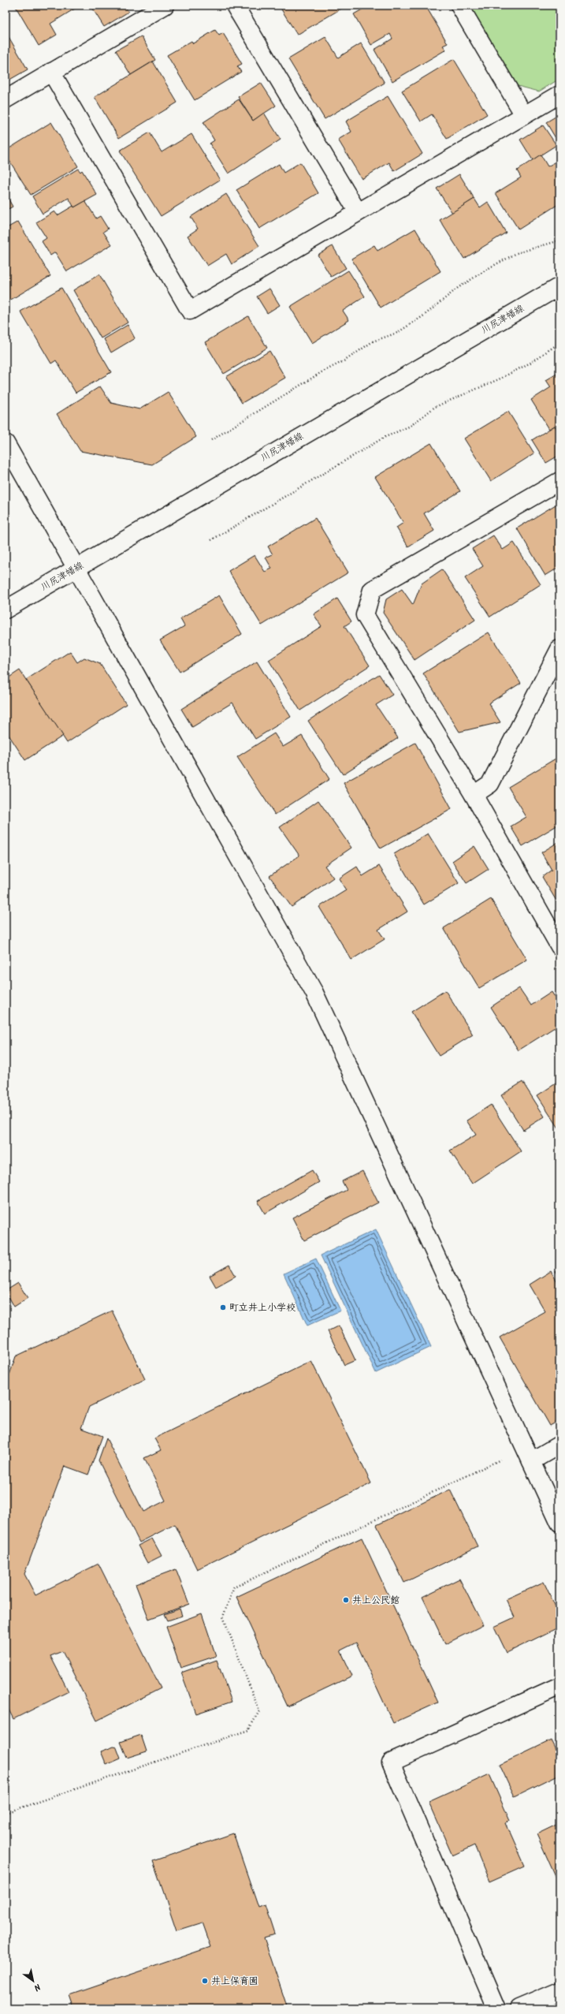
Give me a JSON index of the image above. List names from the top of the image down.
{
  "streets": {
    "street": ["川尻津幡線"]
  },
  "places": ["町立井上小学校", "井上公民館", "井上保育園"],
  "north": "bottom right"
}
